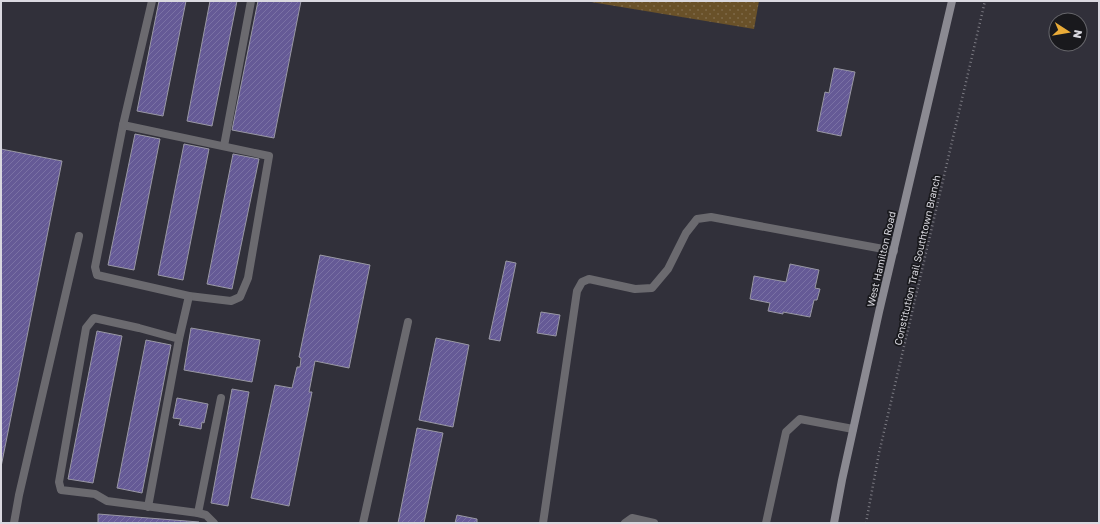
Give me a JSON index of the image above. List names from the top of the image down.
{
  "streets": {
    "main road": ["West Hamilton Road"],
    "path": ["Constitution Trail Southtown Branch"]
  },
  "north": "right"
}
